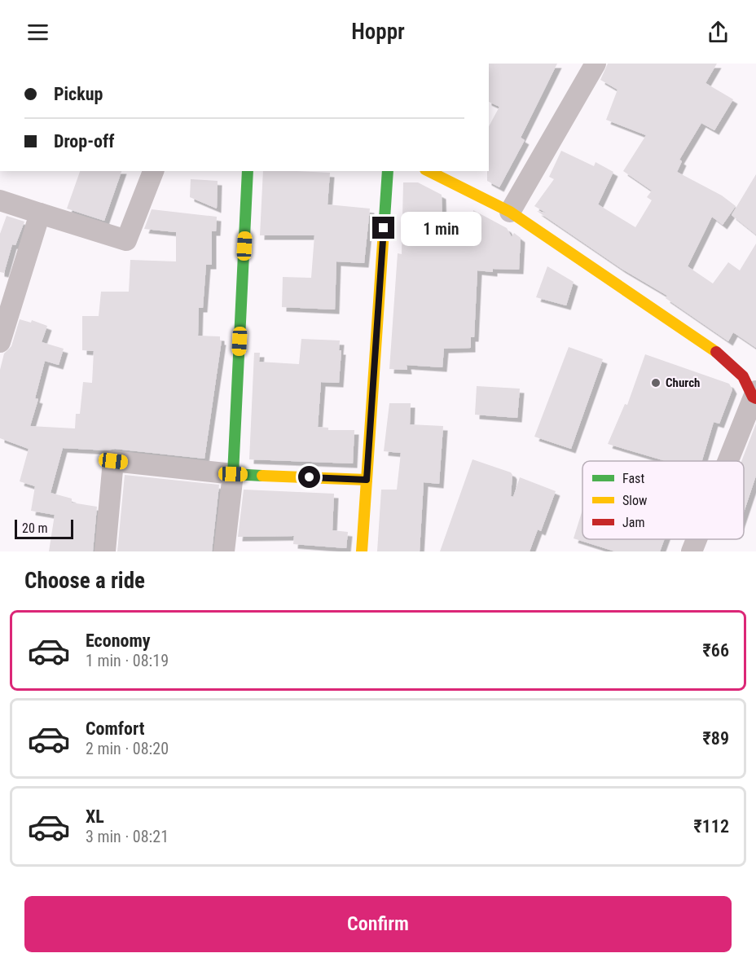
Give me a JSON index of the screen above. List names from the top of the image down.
{
  "places": ["Church"],
  "legend": ["Fast", "Slow", "Jam"],
  "scale_bar": "20 m",
  "page": {
    "header": "Hoppr",
    "banner": ["Pickup", "Drop-off"],
    "bubble": "1 min",
    "scale": "20 m",
    "heading": "Choose a ride",
    "list": [
      {
        "name": "Economy",
        "note": "1 min · 08:19",
        "value": "₹66"
      },
      {
        "name": "Comfort",
        "note": "2 min · 08:20",
        "value": "₹89"
      },
      {
        "name": "XL",
        "note": "3 min · 08:21",
        "value": "₹112"
      }
    ],
    "buttons": "Confirm"
  }
}
